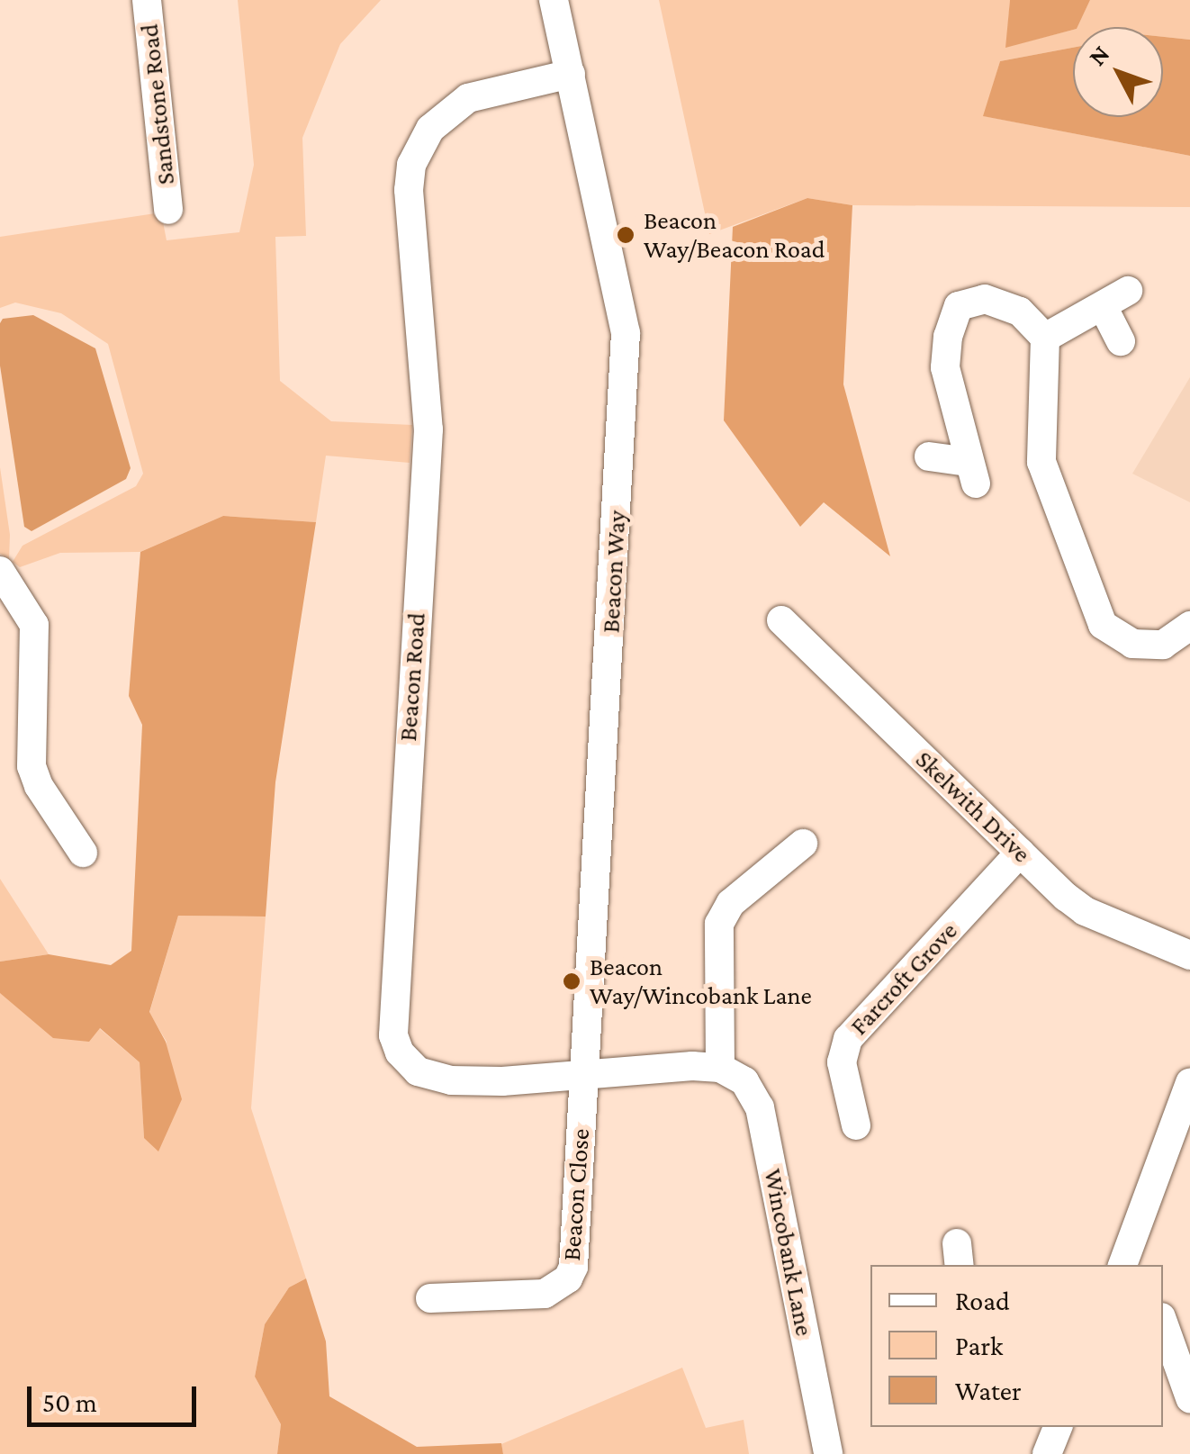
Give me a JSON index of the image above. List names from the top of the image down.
{
  "streets": {
    "street": [
      "Sandstone Road",
      "Beacon Way",
      "Beacon Road",
      "Skelwith Drive",
      "Farcroft Grove",
      "Beacon Close",
      "Wincobank Lane"
    ]
  },
  "crossings": [
    ["Beacon Way", "Beacon Road"],
    ["Beacon Way", "Beacon Close"],
    ["Beacon Road", "Beacon Close"],
    ["Beacon Road", "Wincobank Lane"],
    ["Skelwith Drive", "Farcroft Grove"]
  ],
  "places": ["Beacon Way/Beacon Road", "Beacon Way/Wincobank Lane"],
  "legend": ["Road", "Park", "Water"],
  "scale_bar": "50 m",
  "north": "top left"
}
